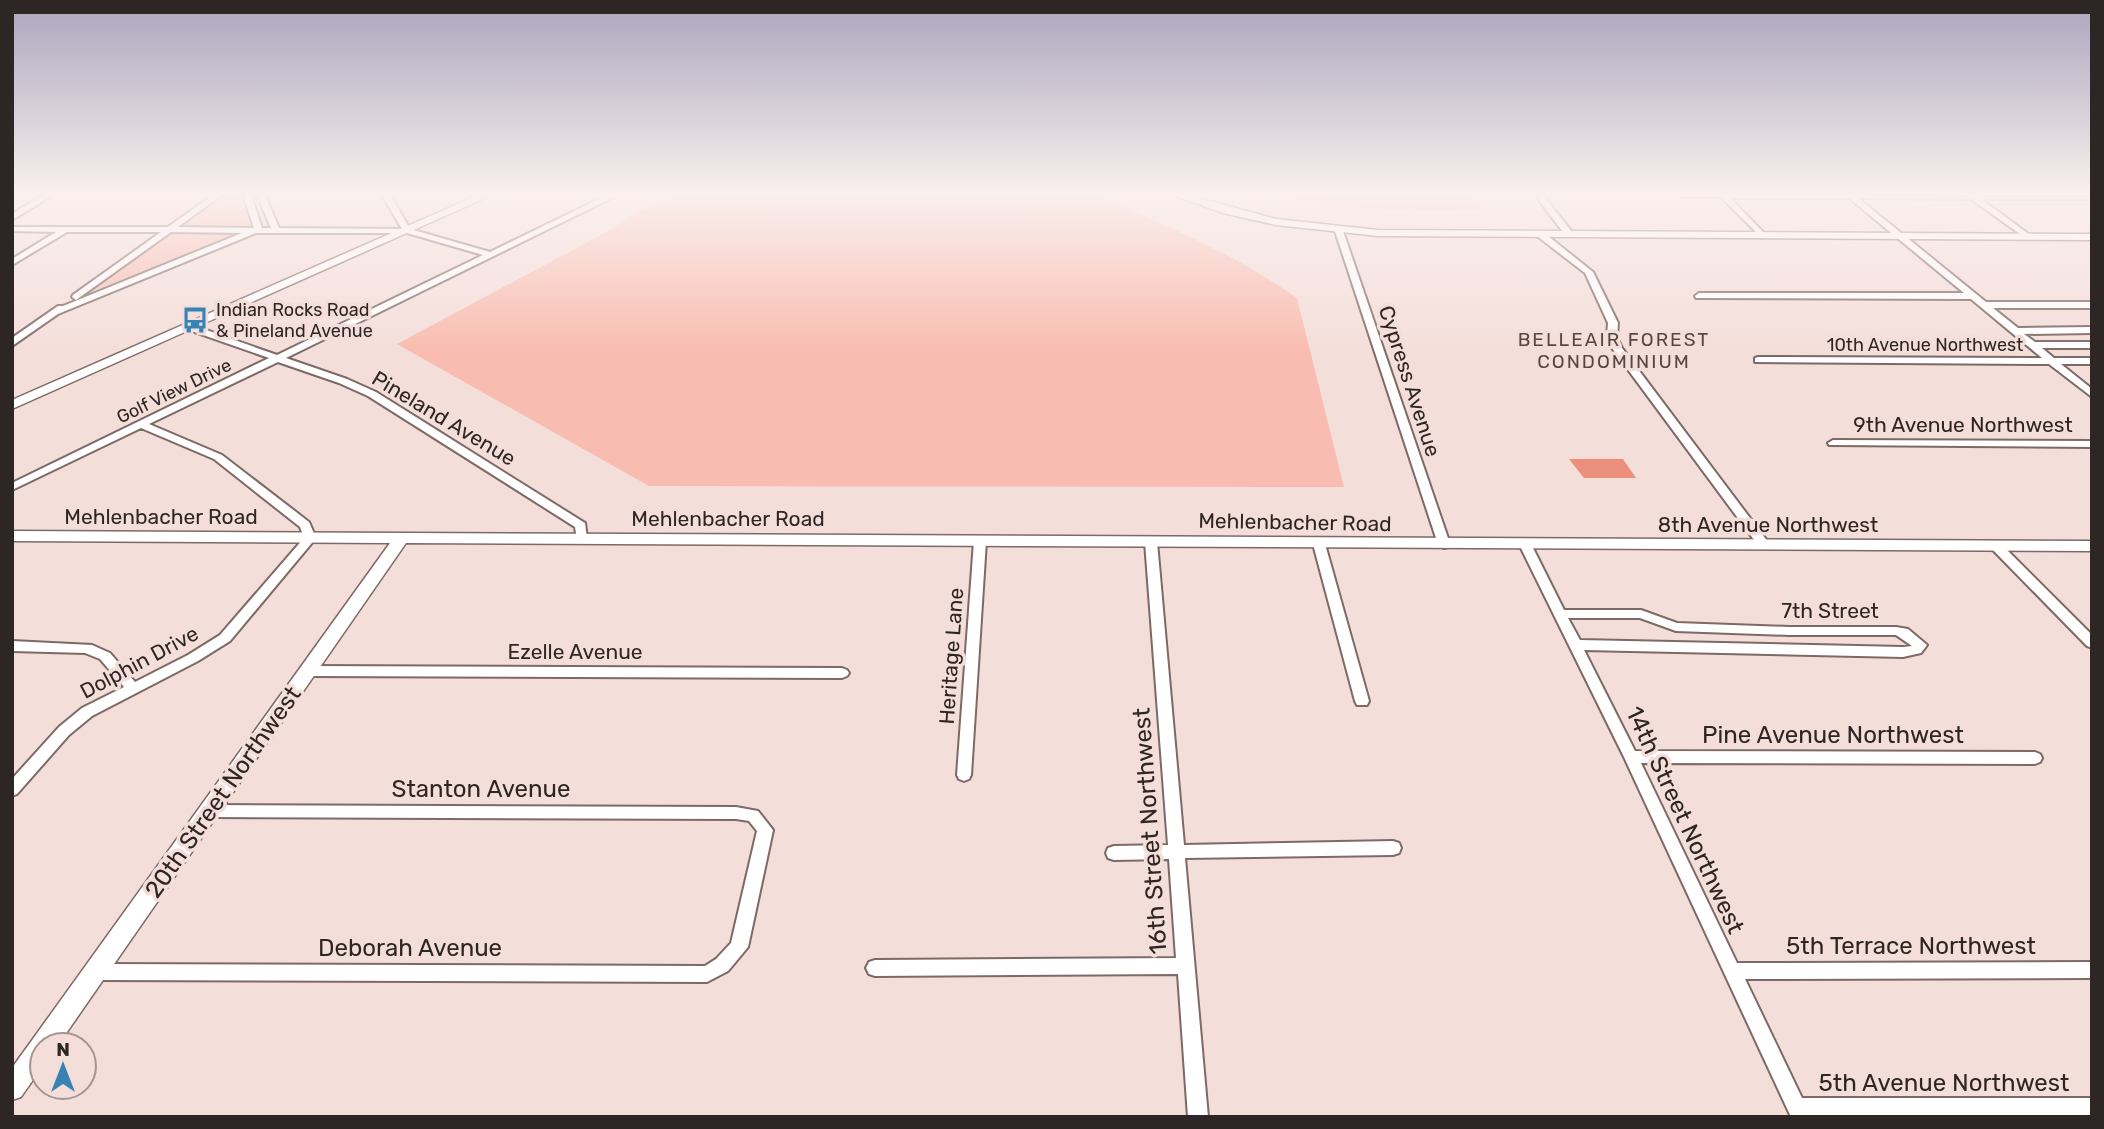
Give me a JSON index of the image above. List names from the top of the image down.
{
  "streets": {
    "street": [
      "10th Avenue Northwest",
      "Cypress Avenue",
      "Golf View Drive",
      "Pineland Avenue",
      "9th Avenue Northwest",
      "Mehlenbacher Road",
      "8th Avenue Northwest",
      "7th Street",
      "Ezelle Avenue",
      "Heritage Lane",
      "Dolphin Drive",
      "Pine Avenue Northwest",
      "Stanton Avenue",
      "20th Street Northwest",
      "14th Street Northwest",
      "16th Street Northwest",
      "5th Terrace Northwest",
      "Deborah Avenue",
      "5th Avenue Northwest"
    ]
  },
  "crossings": [
    ["Cypress Avenue", "Mehlenbacher Road"],
    ["Cypress Avenue", "8th Avenue Northwest"],
    ["Golf View Drive", "Pineland Avenue"],
    ["Pineland Avenue", "Mehlenbacher Road"],
    ["Mehlenbacher Road", "8th Avenue Northwest"],
    ["Mehlenbacher Road", "Heritage Lane"],
    ["Mehlenbacher Road", "Dolphin Drive"],
    ["Mehlenbacher Road", "20th Street Northwest"],
    ["Mehlenbacher Road", "16th Street Northwest"],
    ["8th Avenue Northwest", "14th Street Northwest"],
    ["7th Street", "14th Street Northwest"],
    ["Ezelle Avenue", "20th Street Northwest"],
    ["Pine Avenue Northwest", "14th Street Northwest"],
    ["Stanton Avenue", "20th Street Northwest"],
    ["Stanton Avenue", "Deborah Avenue"],
    ["20th Street Northwest", "Deborah Avenue"],
    ["14th Street Northwest", "5th Terrace Northwest"],
    ["14th Street Northwest", "5th Avenue Northwest"]
  ],
  "districts": ["BELLEAIR FOREST CONDOMINIUM"],
  "places": {
    "bus stop": ["Indian Rocks Road & Pineland Avenue"]
  },
  "north": "top"
}
